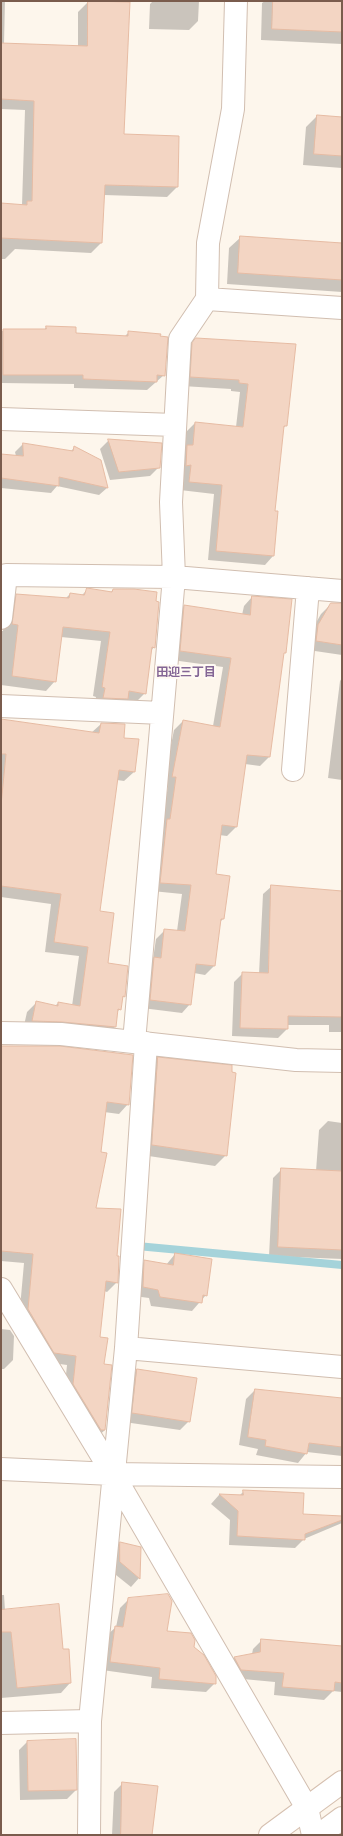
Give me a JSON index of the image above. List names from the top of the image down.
{
  "districts": ["田迎三丁目"]
}
